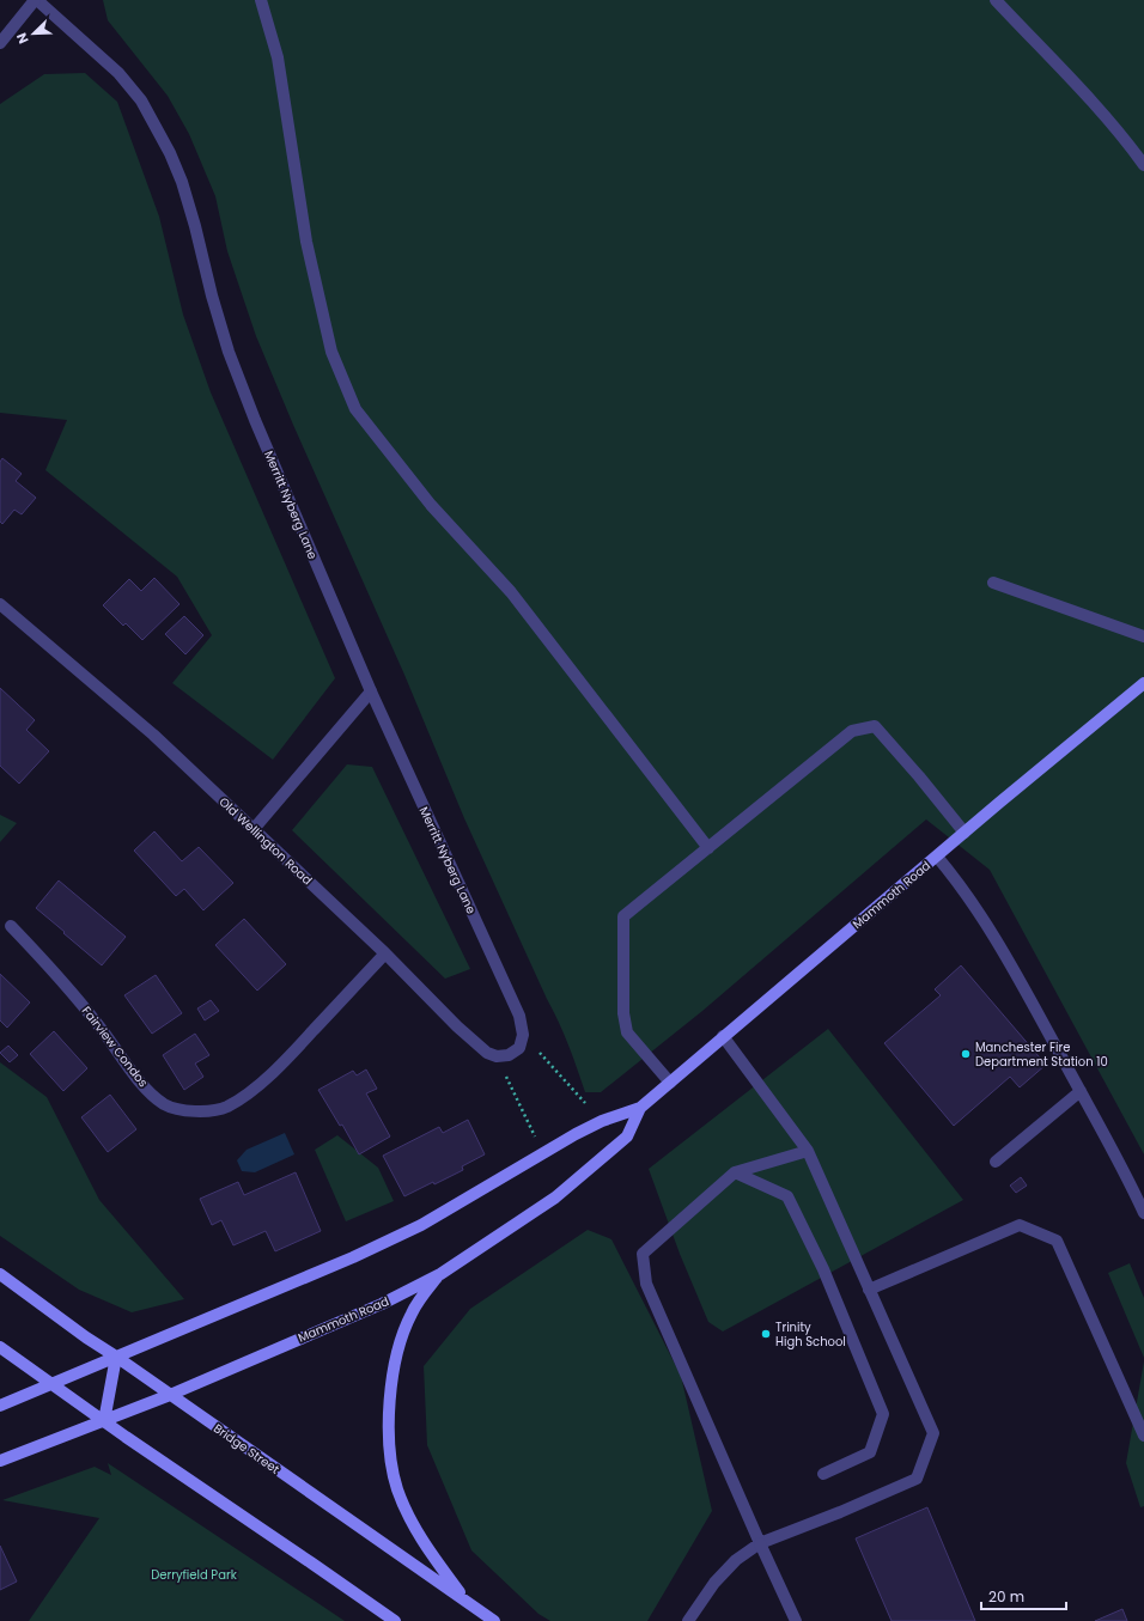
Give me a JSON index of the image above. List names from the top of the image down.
{
  "streets": {
    "main road": ["Mammoth Road", "Bridge Street"],
    "street": ["Merritt Nyberg Lane", "Old Wellington Road", "Fairview Condos"]
  },
  "crossings": [
    ["Old Wellington Road", "Fairview Condos"],
    ["Mammoth Road", "Bridge Street"]
  ],
  "parks": ["Derryfield Park"],
  "places": ["Manchester Fire Department Station 10", "Trinity High School"],
  "scale_bar": "20 m",
  "north": "bottom left"
}
